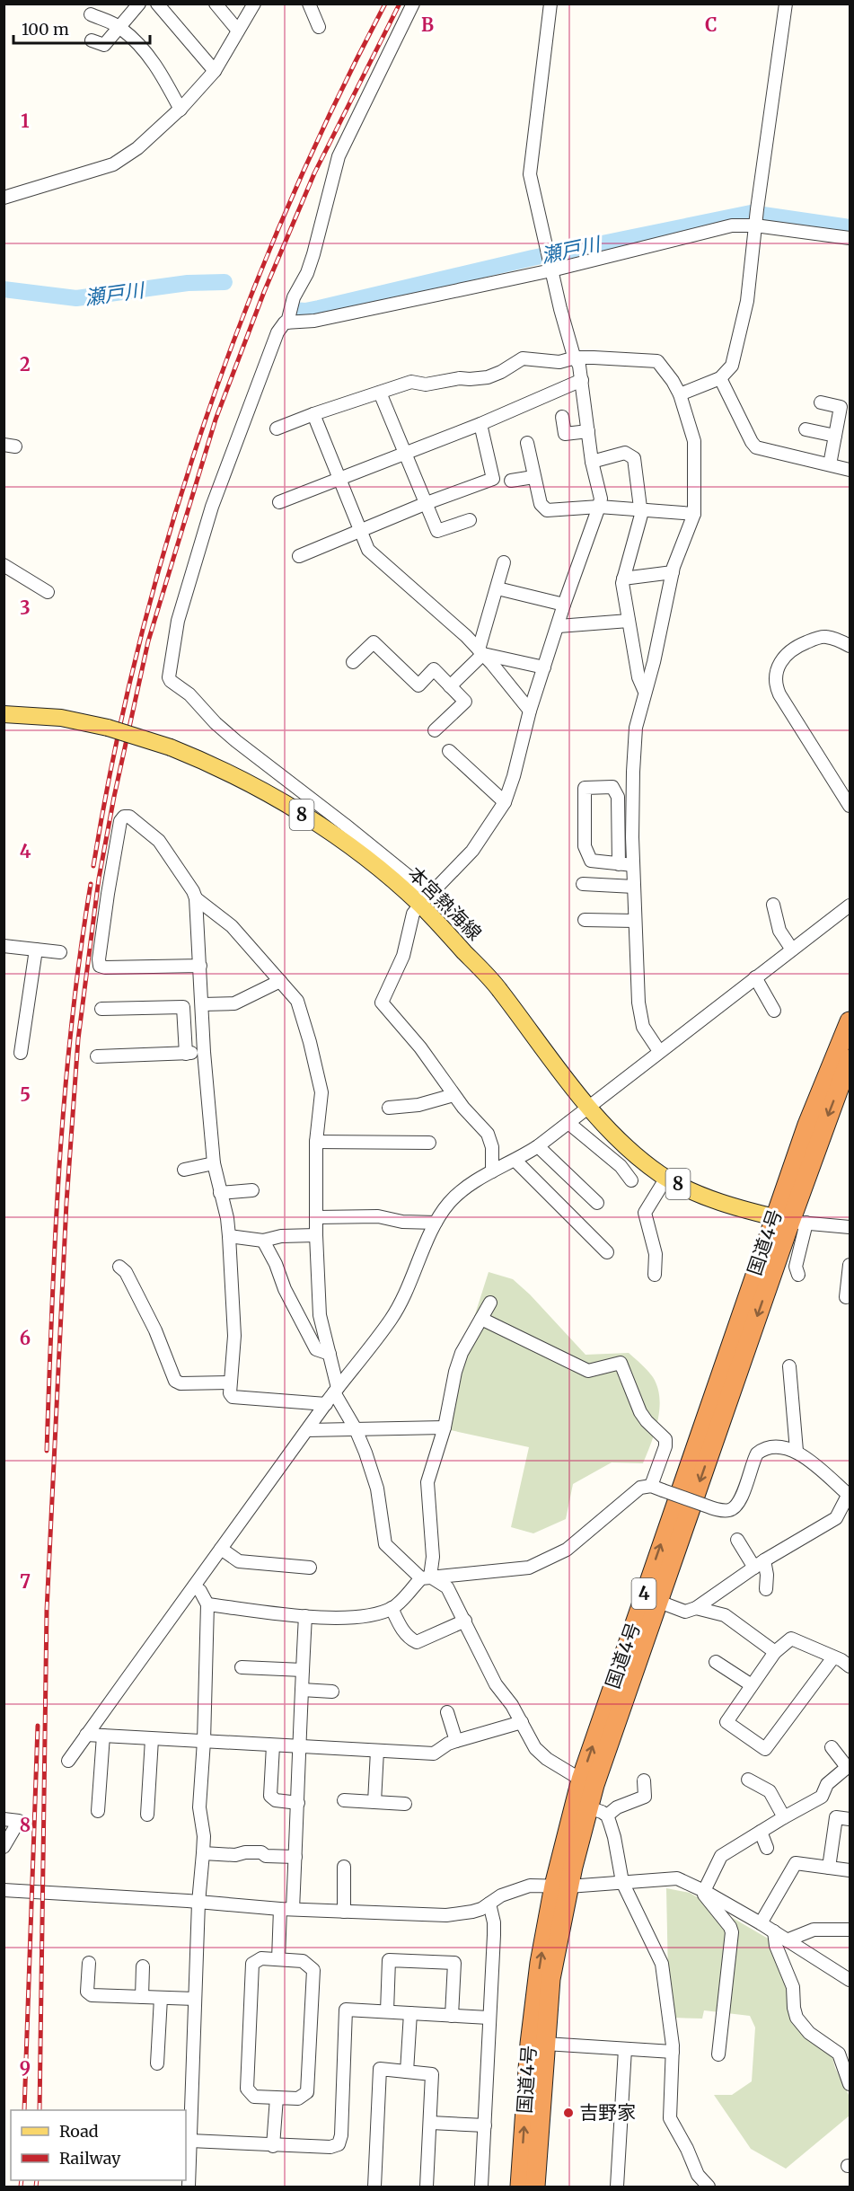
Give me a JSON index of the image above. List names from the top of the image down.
{
  "streets": {
    "highway": ["国道4号", "4"],
    "main road": ["8", "本宮熱海線"]
  },
  "crossings": [
    ["本宮熱海線", "国道4号"]
  ],
  "water": ["瀬戸川"],
  "places": ["吉野家"],
  "legend": ["Road", "Railway"],
  "scale_bar": "100 m",
  "grid": {
    "columns": ["B", "C"],
    "rows": [
      "1",
      "2",
      "3",
      "4",
      "5",
      "6",
      "7",
      "8",
      "9"
    ]
  }
}
